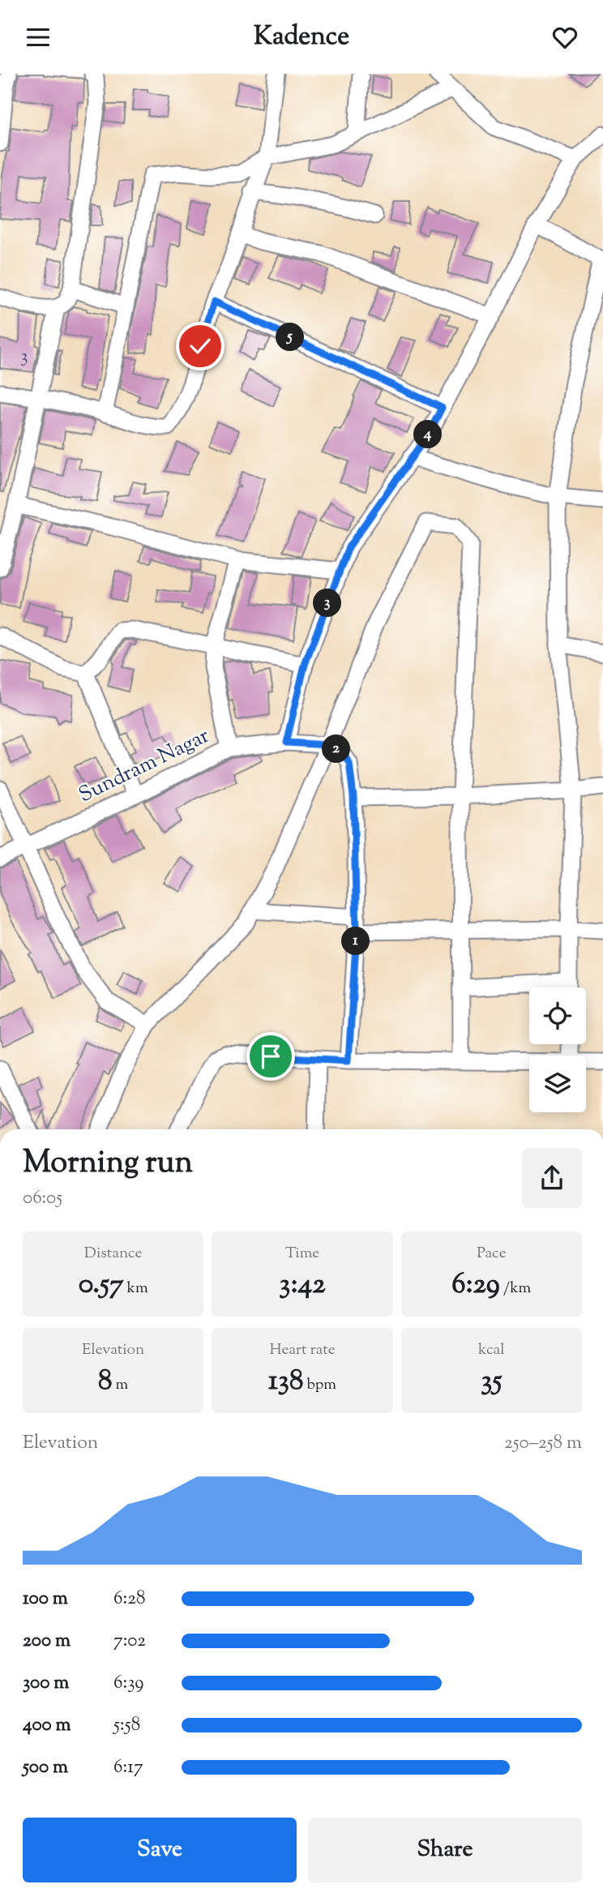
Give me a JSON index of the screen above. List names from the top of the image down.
{
  "streets": {
    "street": ["Sundram Nagar"]
  },
  "house_numbers": ["3"],
  "page": {
    "header": "Kadence",
    "pins": [
      "5",
      "4",
      "3",
      "2",
      "1"
    ],
    "heading": ["Morning run", "06:05"],
    "stats": [
      ["Distance", "0.57 km"],
      ["Time", "3:42"],
      ["Pace", "6:29 /km"],
      ["Elevation", "8 m"],
      ["Heart rate", "138 bpm"],
      ["kcal", "35"]
    ],
    "chart": ["Elevation", "250–258 m"],
    "list": [
      {
        "name": "100 m",
        "note": "6:28"
      },
      {
        "name": "200 m",
        "note": "7:02"
      },
      {
        "name": "300 m",
        "note": "6:39"
      },
      {
        "name": "400 m",
        "note": "5:58"
      },
      {
        "name": "500 m",
        "note": "6:17"
      }
    ],
    "buttons": ["Save", "Share"]
  }
}
